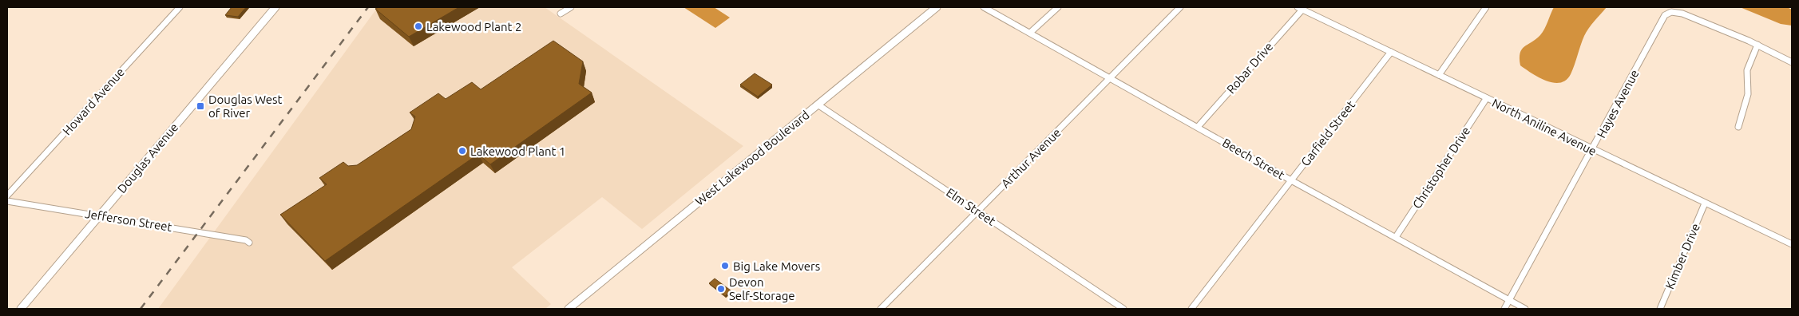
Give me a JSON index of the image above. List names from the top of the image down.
{
  "streets": {
    "street": [
      "Robar Drive",
      "Howard Avenue",
      "Hayes Avenue",
      "North Aniline Avenue",
      "Garfield Street",
      "Douglas Avenue",
      "West Lakewood Boulevard",
      "Arthur Avenue",
      "Beech Street",
      "Christopher Drive",
      "Elm Street",
      "Jefferson Street",
      "Kimber Drive"
    ]
  },
  "crossings": [
    ["Robar Drive", "North Aniline Avenue"],
    ["Robar Drive", "Beech Street"],
    ["Hayes Avenue", "North Aniline Avenue"],
    ["Hayes Avenue", "Beech Street"],
    ["North Aniline Avenue", "Garfield Street"],
    ["North Aniline Avenue", "Christopher Drive"],
    ["North Aniline Avenue", "Kimber Drive"],
    ["Garfield Street", "Beech Street"],
    ["Douglas Avenue", "Jefferson Street"],
    ["West Lakewood Boulevard", "Elm Street"],
    ["Arthur Avenue", "Beech Street"],
    ["Arthur Avenue", "Elm Street"],
    ["Beech Street", "Christopher Drive"]
  ],
  "places": {
    "other": [
      "Lakewood Plant 2",
      "Lakewood Plant 1",
      "Big Lake Movers",
      "Devon Self-Storage"
    ],
    "transit": ["Douglas West of River"]
  }
}
